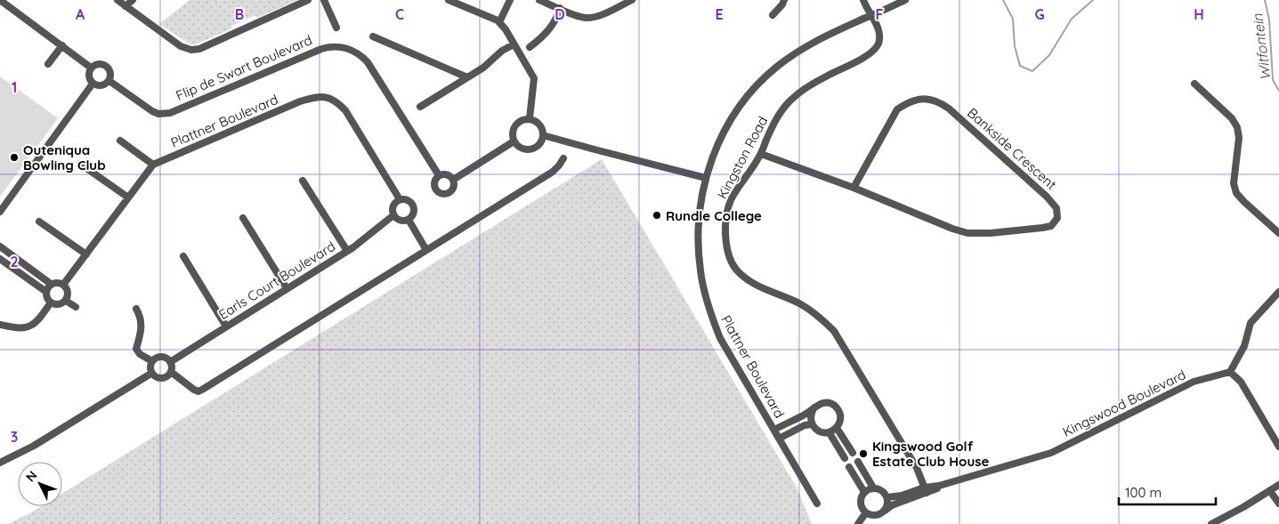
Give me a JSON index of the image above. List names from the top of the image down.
{
  "streets": {
    "street": [
      "Flip de Swart Boulevard",
      "Plattner Boulevard",
      "Bankside Crescent",
      "Kingston Road",
      "Earls Court Boulevard",
      "Kingswood Boulevard"
    ]
  },
  "crossings": [
    ["Plattner Boulevard", "Earls Court Boulevard"],
    ["Bankside Crescent", "Kingston Road"],
    ["Kingston Road", "Kingswood Boulevard"]
  ],
  "water": ["Witfontein"],
  "places": ["Outeniqua Bowling Club", "Rundle College", "Kingswood Golf Estate Club House"],
  "scale_bar": "100 m",
  "north": "top left",
  "grid": {
    "columns": [
      "A",
      "B",
      "C",
      "D",
      "E",
      "F",
      "G",
      "H"
    ],
    "rows": ["1", "2", "3"]
  }
}
